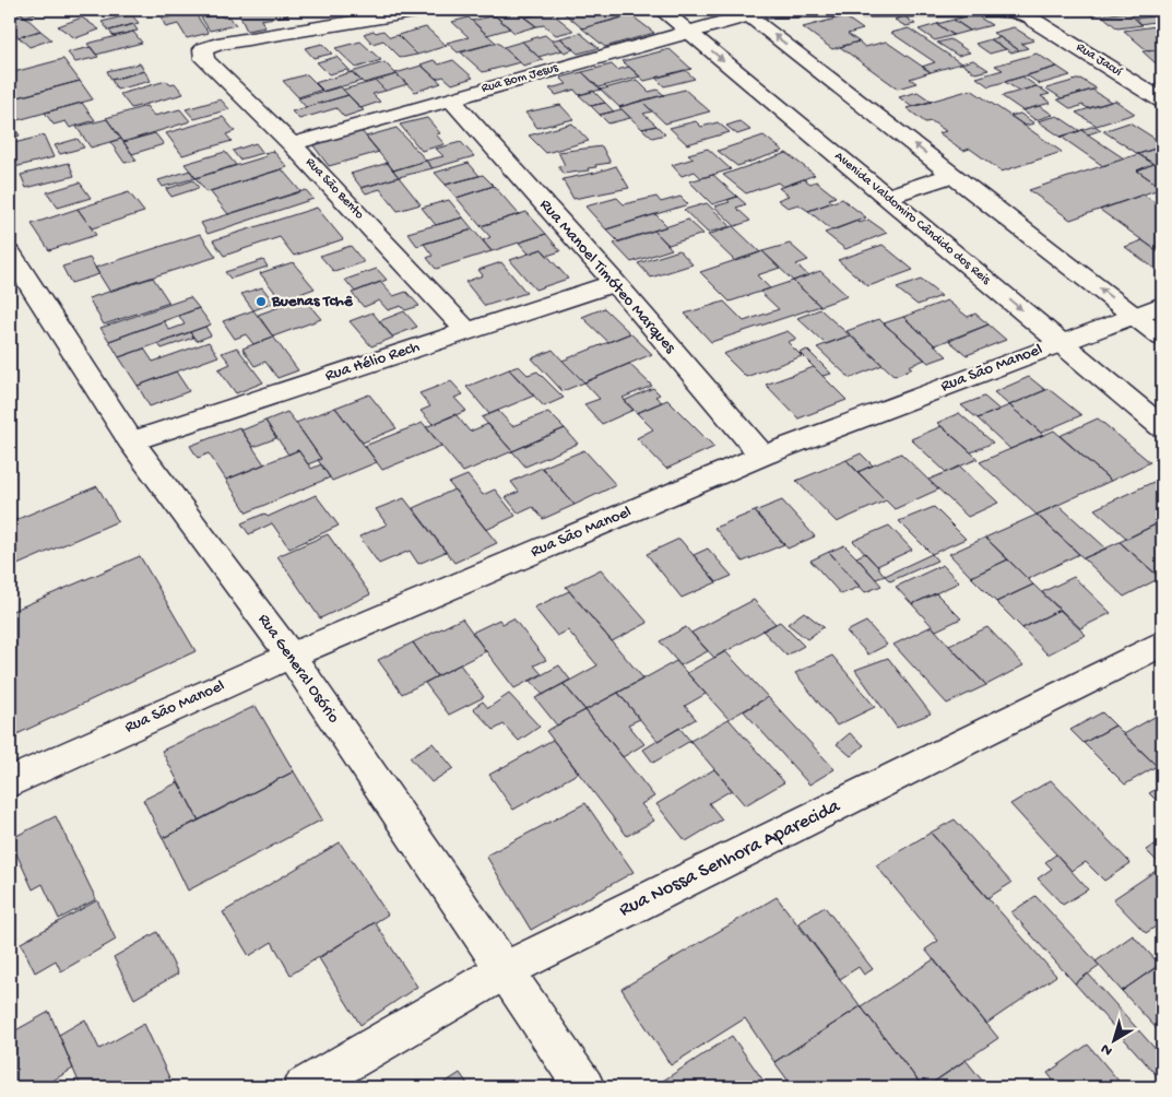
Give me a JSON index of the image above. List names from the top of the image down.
{
  "streets": {
    "street": [
      "Rua Jacuí",
      "Rua Bom Jesus",
      "Rua São Bento",
      "Avenida Valdomiro Cândido dos Reis",
      "Rua Manoel Timóteo Marques",
      "Rua Hélio Rech",
      "Rua São Manoel",
      "Rua General Osório",
      "Rua Nossa Senhora Aparecida"
    ]
  },
  "crossings": [
    ["Rua Bom Jesus", "Rua São Bento"],
    ["Rua Bom Jesus", "Avenida Valdomiro Cândido dos Reis"],
    ["Rua Bom Jesus", "Rua Manoel Timóteo Marques"],
    ["Rua São Bento", "Rua Hélio Rech"],
    ["Avenida Valdomiro Cândido dos Reis", "Rua São Manoel"],
    ["Rua Manoel Timóteo Marques", "Rua Hélio Rech"],
    ["Rua Manoel Timóteo Marques", "Rua São Manoel"],
    ["Rua Hélio Rech", "Rua General Osório"],
    ["Rua São Manoel", "Rua General Osório"],
    ["Rua General Osório", "Rua Nossa Senhora Aparecida"]
  ],
  "places": ["Buenas Tchê"],
  "north": "bottom left"
}
